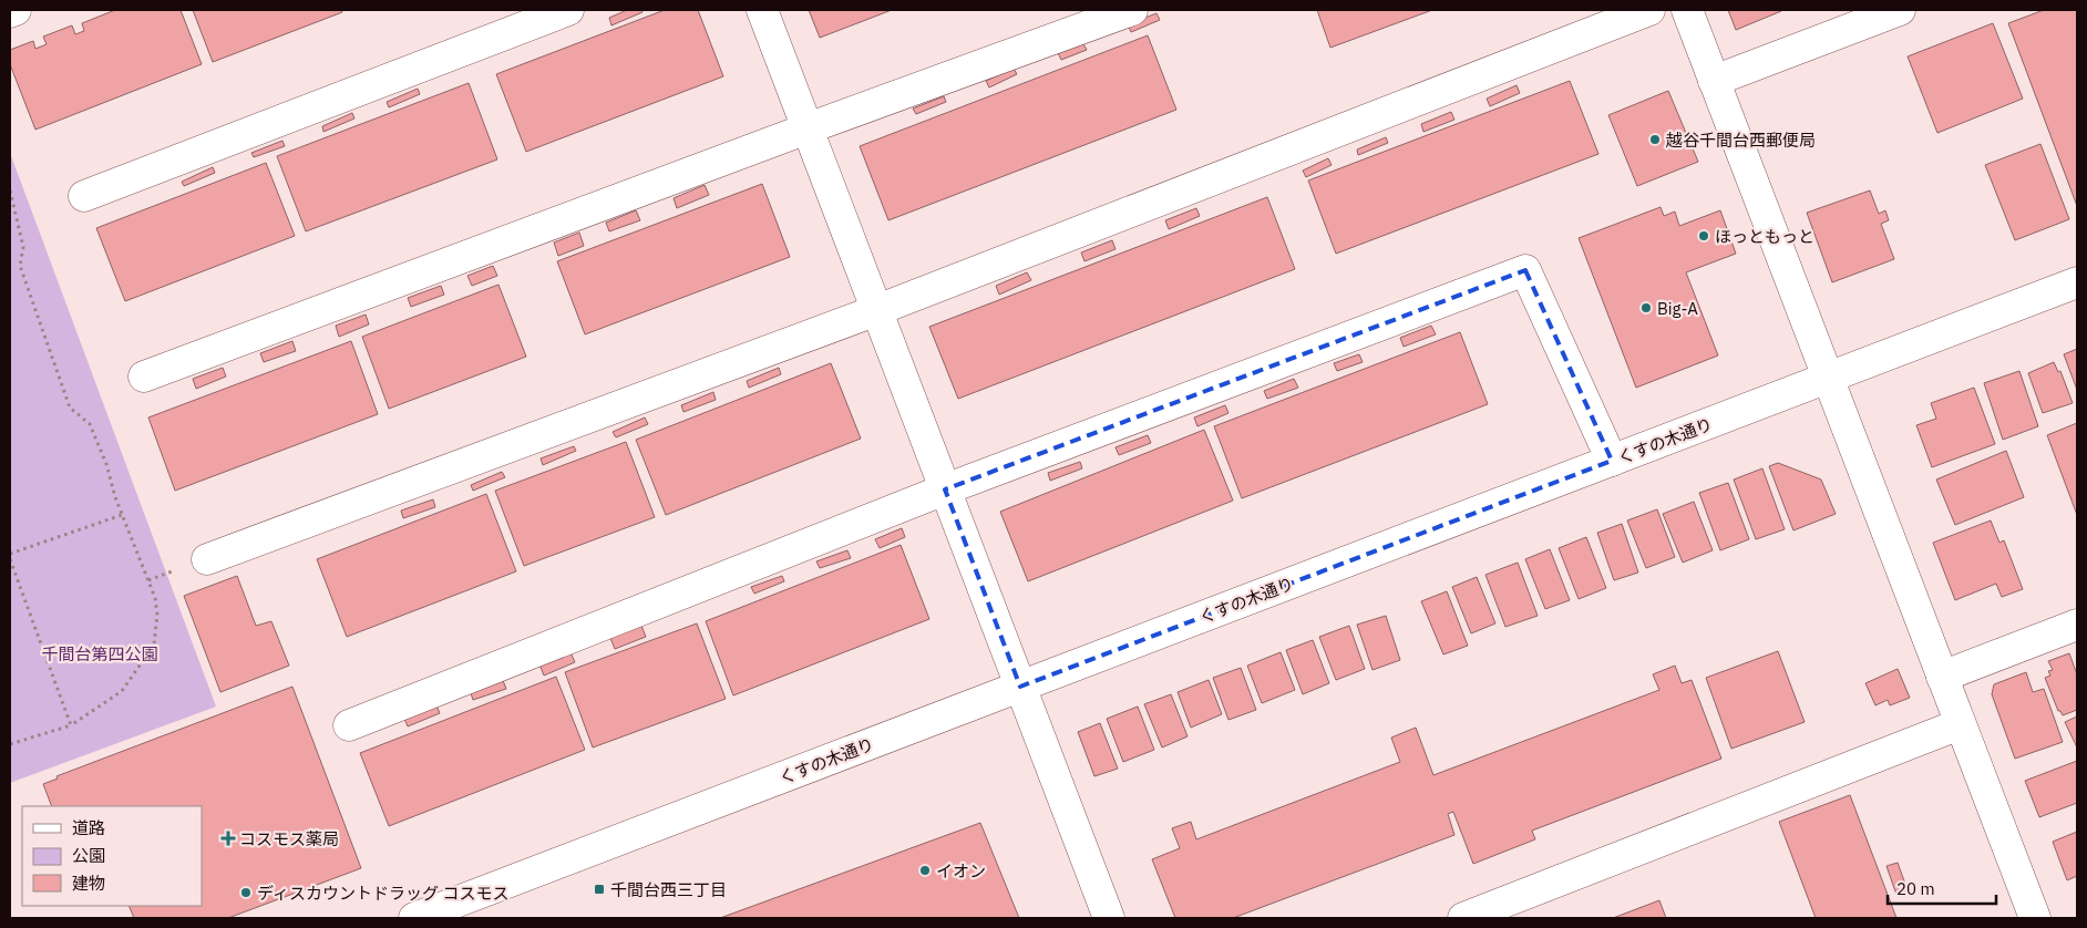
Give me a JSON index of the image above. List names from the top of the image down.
{
  "streets": {
    "street": ["くすの木通り"]
  },
  "parks": ["千間台第四公園"],
  "places": {
    "other": [
      "越谷千間台西郵便局",
      "ほっともっと",
      "Big-A",
      "イオン",
      "ディスカウントドラッグ コスモス"
    ],
    "health": ["コスモス薬局"],
    "transit": ["千間台西三丁目"]
  },
  "legend": ["道路", "公園", "建物"],
  "scale_bar": "20 m"
}
